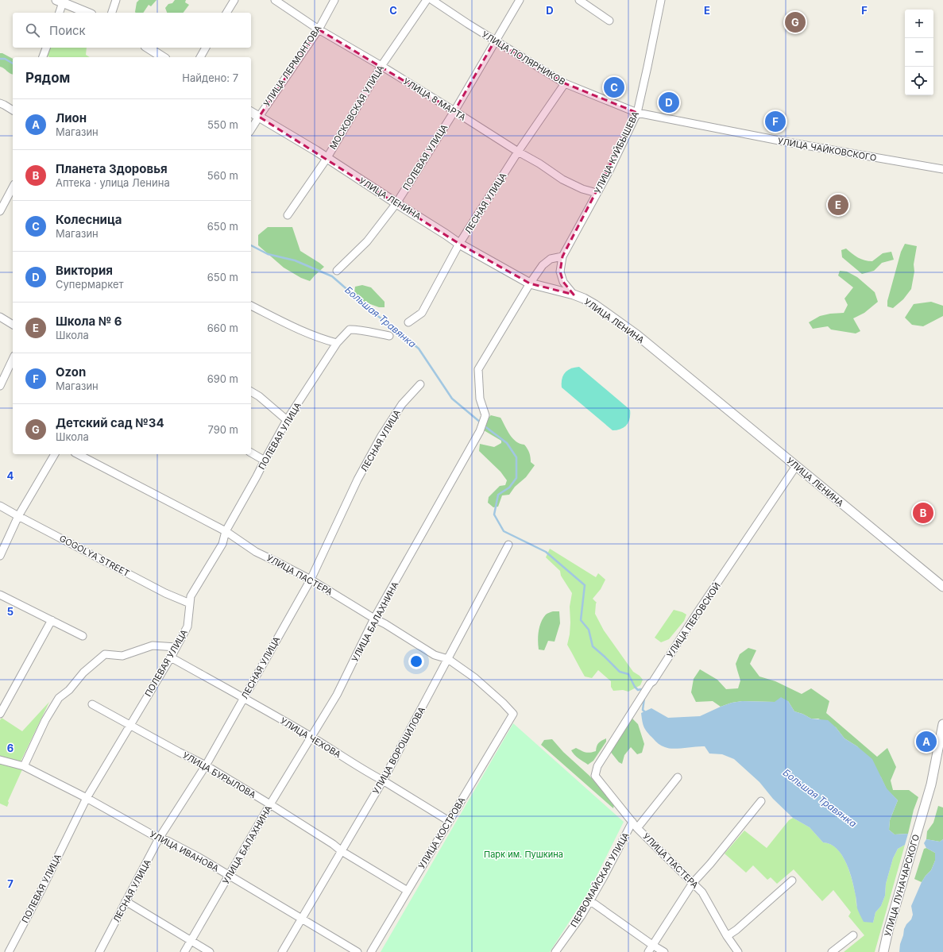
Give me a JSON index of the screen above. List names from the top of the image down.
{
  "streets": {
    "street": [
      "УЛИЦА ПОЛЯРНИКОВ",
      "УЛИЦА ЛЕРМОНТОВА",
      "УЛИЦА 8 МАРТА",
      "МОСКОВСКАЯ УЛИЦА",
      "УЛИЦА ЧАЙКОВСКОГО",
      "УЛИЦА КУЙБЫШЕВА",
      "ПОЛЕВАЯ УЛИЦА",
      "УЛИЦА ЛЕНИНА",
      "ЛЕСНАЯ УЛИЦА",
      "GOGOLYA STREET",
      "УЛИЦА ПАСТЕРА",
      "УЛИЦА ПЕРОВСКОЙ",
      "УЛИЦА БАЛАХНИНА",
      "УЛИЦА ЧЕХОВА",
      "УЛИЦА ВОРОШИЛОВА",
      "УЛИЦА БУРЫЛОВА",
      "УЛИЦА КОСТРОВА",
      "УЛИЦА ИВАНОВА",
      "ПЕРВОМАЙСКАЯ УЛИЦА",
      "УЛИЦА ЛУНАЧАРСКОГО"
    ]
  },
  "crossings": [
    ["УЛИЦА ПОЛЯРНИКОВ", "УЛИЦА ЧАЙКОВСКОГО"],
    ["УЛИЦА ПОЛЯРНИКОВ", "УЛИЦА КУЙБЫШЕВА"],
    ["УЛИЦА ПОЛЯРНИКОВ", "ПОЛЕВАЯ УЛИЦА"],
    ["УЛИЦА ПОЛЯРНИКОВ", "ЛЕСНАЯ УЛИЦА"],
    ["УЛИЦА ЛЕРМОНТОВА", "УЛИЦА 8 МАРТА"],
    ["УЛИЦА ЛЕРМОНТОВА", "УЛИЦА ЛЕНИНА"],
    ["УЛИЦА 8 МАРТА", "МОСКОВСКАЯ УЛИЦА"],
    ["УЛИЦА 8 МАРТА", "УЛИЦА КУЙБЫШЕВА"],
    ["УЛИЦА 8 МАРТА", "ПОЛЕВАЯ УЛИЦА"],
    ["УЛИЦА 8 МАРТА", "ЛЕСНАЯ УЛИЦА"],
    ["МОСКОВСКАЯ УЛИЦА", "УЛИЦА ЛЕНИНА"],
    ["УЛИЦА ЧАЙКОВСКОГО", "УЛИЦА КУЙБЫШЕВА"],
    ["УЛИЦА КУЙБЫШЕВА", "УЛИЦА ЛЕНИНА"],
    ["УЛИЦА КУЙБЫШЕВА", "УЛИЦА БАЛАХНИНА"],
    ["ПОЛЕВАЯ УЛИЦА", "УЛИЦА ЛЕНИНА"],
    ["ПОЛЕВАЯ УЛИЦА", "GOGOLYA STREET"],
    ["ПОЛЕВАЯ УЛИЦА", "УЛИЦА ПАСТЕРА"],
    ["ПОЛЕВАЯ УЛИЦА", "УЛИЦА ЧЕХОВА"],
    ["ПОЛЕВАЯ УЛИЦА", "УЛИЦА БУРЫЛОВА"],
    ["ПОЛЕВАЯ УЛИЦА", "УЛИЦА ИВАНОВА"],
    ["УЛИЦА ЛЕНИНА", "ЛЕСНАЯ УЛИЦА"],
    ["УЛИЦА ЛЕНИНА", "УЛИЦА ПЕРОВСКОЙ"],
    ["УЛИЦА ЛЕНИНА", "УЛИЦА БАЛАХНИНА"],
    ["ЛЕСНАЯ УЛИЦА", "УЛИЦА ПАСТЕРА"],
    ["ЛЕСНАЯ УЛИЦА", "УЛИЦА ЧЕХОВА"],
    ["ЛЕСНАЯ УЛИЦА", "УЛИЦА БУРЫЛОВА"],
    ["ЛЕСНАЯ УЛИЦА", "УЛИЦА ИВАНОВА"],
    ["УЛИЦА ПАСТЕРА", "УЛИЦА ПЕРОВСКОЙ"],
    ["УЛИЦА ПАСТЕРА", "УЛИЦА БАЛАХНИНА"],
    ["УЛИЦА ПАСТЕРА", "УЛИЦА ВОРОШИЛОВА"],
    ["УЛИЦА ПАСТЕРА", "УЛИЦА КОСТРОВА"],
    ["УЛИЦА ПАСТЕРА", "ПЕРВОМАЙСКАЯ УЛИЦА"],
    ["УЛИЦА БАЛАХНИНА", "УЛИЦА ЧЕХОВА"],
    ["УЛИЦА БАЛАХНИНА", "УЛИЦА БУРЫЛОВА"],
    ["УЛИЦА БАЛАХНИНА", "УЛИЦА ИВАНОВА"],
    ["УЛИЦА ЧЕХОВА", "УЛИЦА ВОРОШИЛОВА"],
    ["УЛИЦА ЧЕХОВА", "УЛИЦА КОСТРОВА"],
    ["УЛИЦА ВОРОШИЛОВА", "УЛИЦА БУРЫЛОВА"],
    ["УЛИЦА ВОРОШИЛОВА", "УЛИЦА ИВАНОВА"],
    ["УЛИЦА БУРЫЛОВА", "УЛИЦА КОСТРОВА"]
  ],
  "water": ["Большая Травянка"],
  "parks": ["Парк им. Пушкина"],
  "page": {
    "map_buttons": ["+", "−"],
    "pins": [
      "G",
      "C",
      "D",
      "F",
      "E",
      "B",
      "A"
    ],
    "search": "Поиск",
    "heading": ["Рядом", "Найдено: 7"],
    "list": [
      {
        "mark": "A",
        "name": "Лион",
        "note": "Магазин",
        "value": "550 m"
      },
      {
        "mark": "B",
        "name": "Планета Здоровья",
        "note": "Аптека · улица Ленина",
        "value": "560 m"
      },
      {
        "mark": "C",
        "name": "Колесница",
        "note": "Магазин",
        "value": "650 m"
      },
      {
        "mark": "D",
        "name": "Виктория",
        "note": "Супермаркет",
        "value": "650 m"
      },
      {
        "mark": "E",
        "name": "Школа № 6",
        "note": "Школа",
        "value": "660 m"
      },
      {
        "mark": "F",
        "name": "Ozon",
        "note": "Магазин",
        "value": "690 m"
      },
      {
        "mark": "G",
        "name": "Детский сад №34",
        "note": "Школа",
        "value": "790 m"
      }
    ]
  },
  "grid": {
    "columns": [
      "C",
      "D",
      "E",
      "F"
    ],
    "rows": [
      "4",
      "5",
      "6",
      "7"
    ]
  }
}
